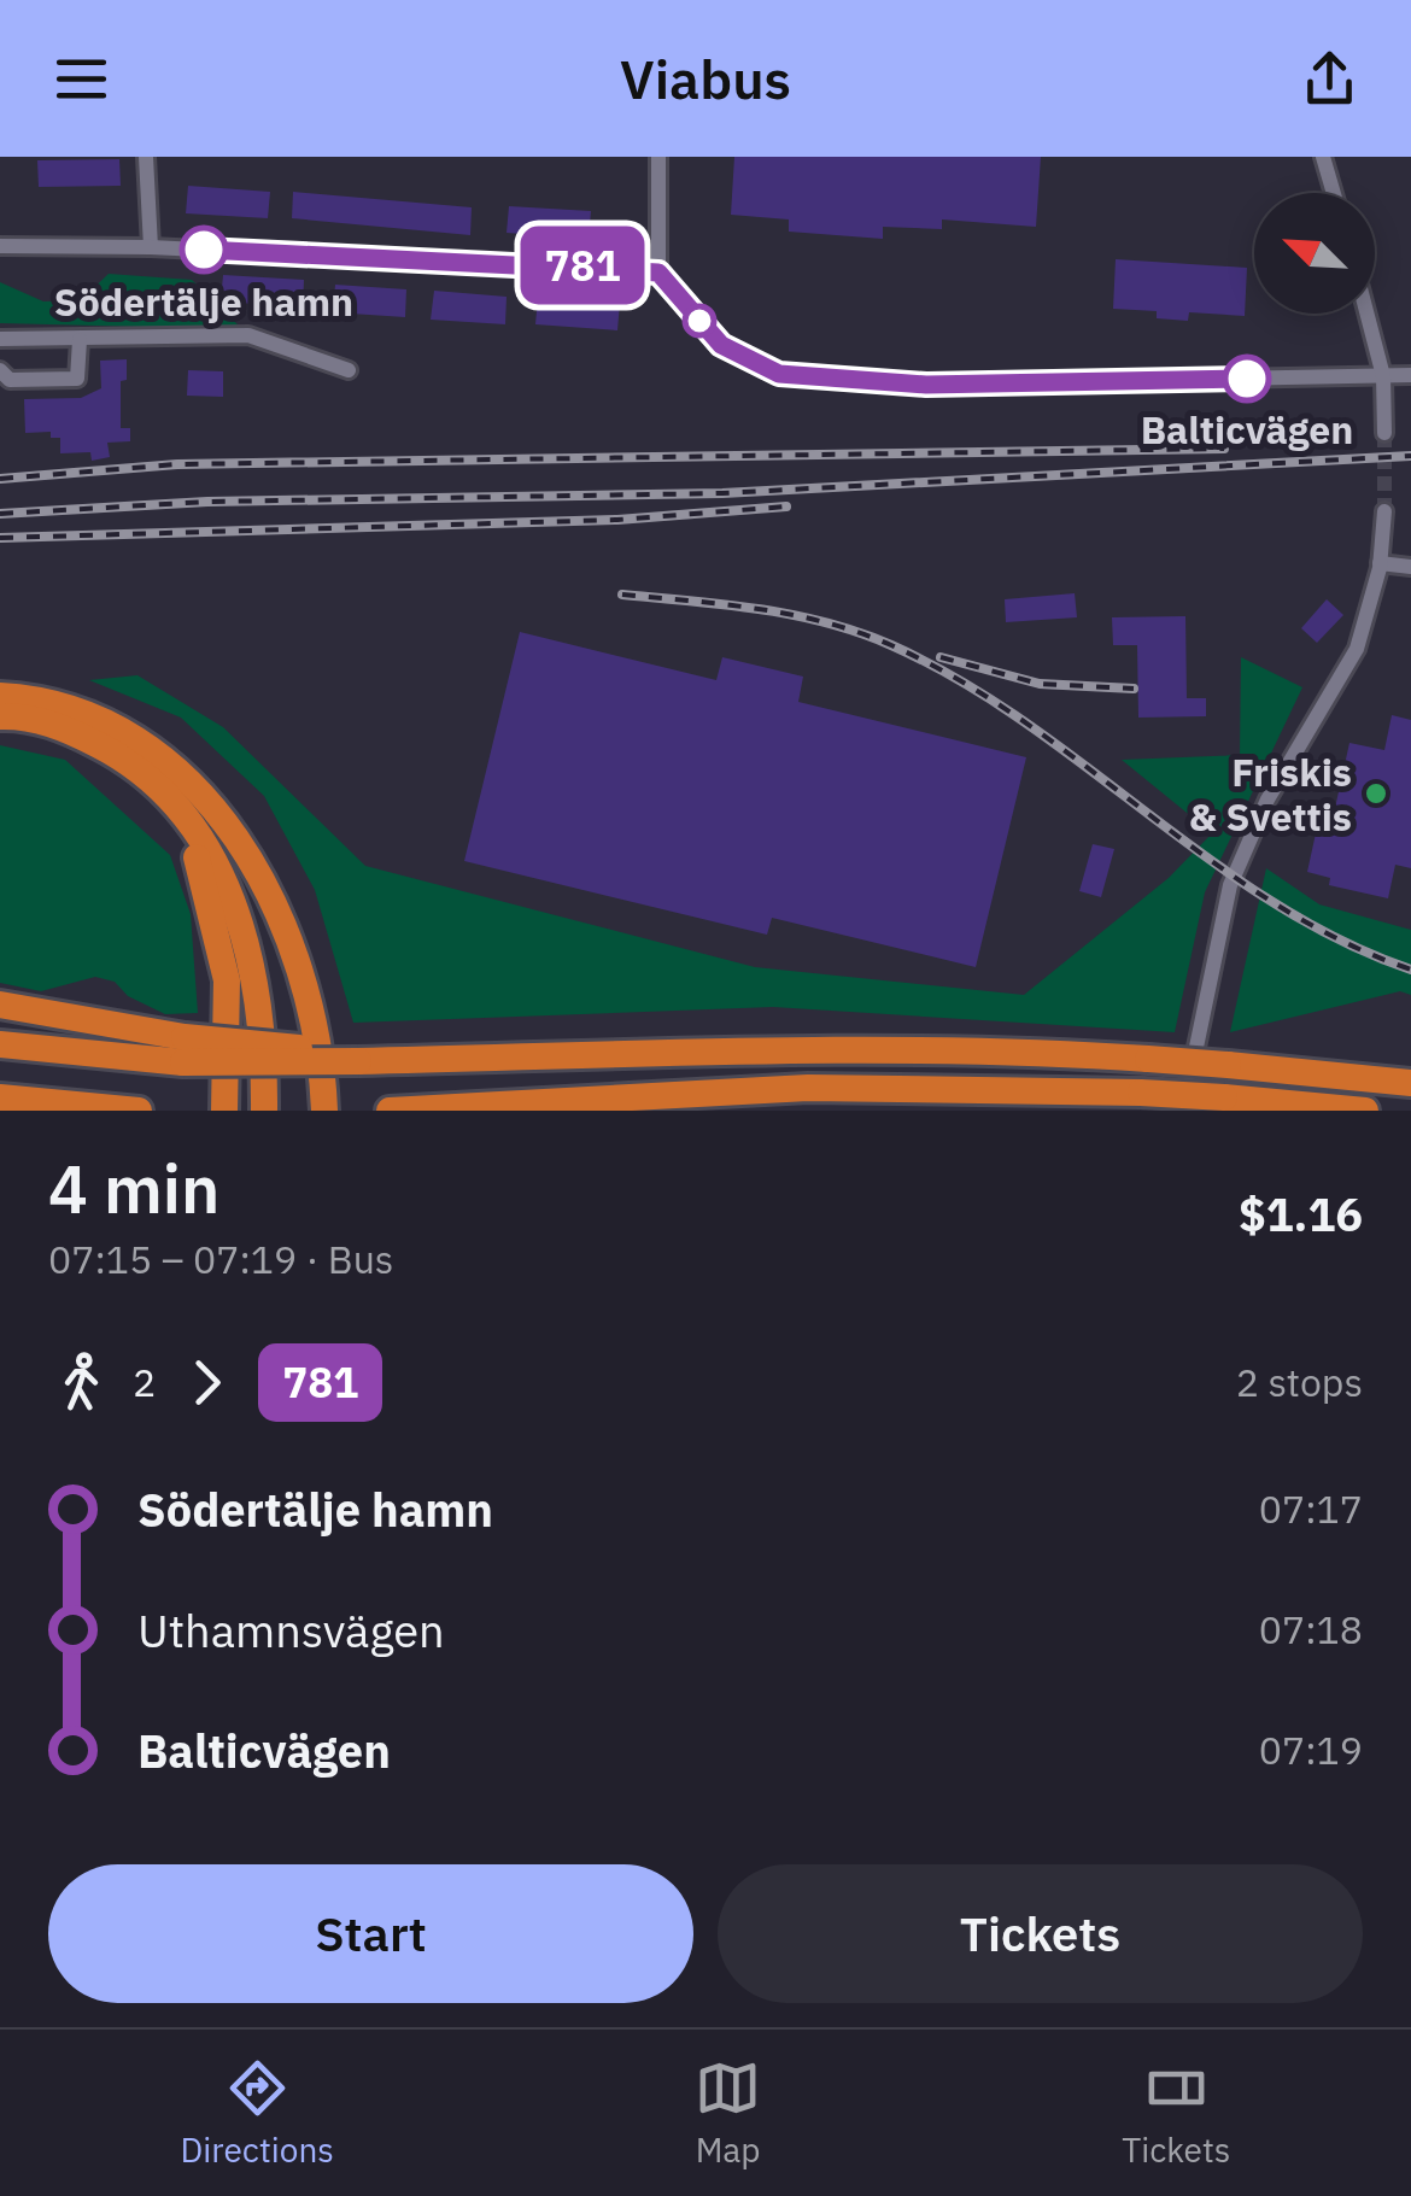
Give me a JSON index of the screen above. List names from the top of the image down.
{
  "places": ["Södertälje hamn", "Balticvägen", "Friskis & Svettis"],
  "lines": ["bus line 781"],
  "north": "top left",
  "page": {
    "header": "Viabus",
    "on_map": "781",
    "heading": ["4 min", "07:15 – 07:19 · Bus", "$1.16"],
    "legs": ["2", "781", "2 stops"],
    "list": [
      {
        "name": "Södertälje hamn",
        "value": "07:17"
      },
      {
        "name": "Uthamnsvägen",
        "value": "07:18"
      },
      {
        "name": "Balticvägen",
        "value": "07:19"
      }
    ],
    "buttons": ["Start", "Tickets"],
    "tabs": ["Directions", "Map", "Tickets"]
  }
}
